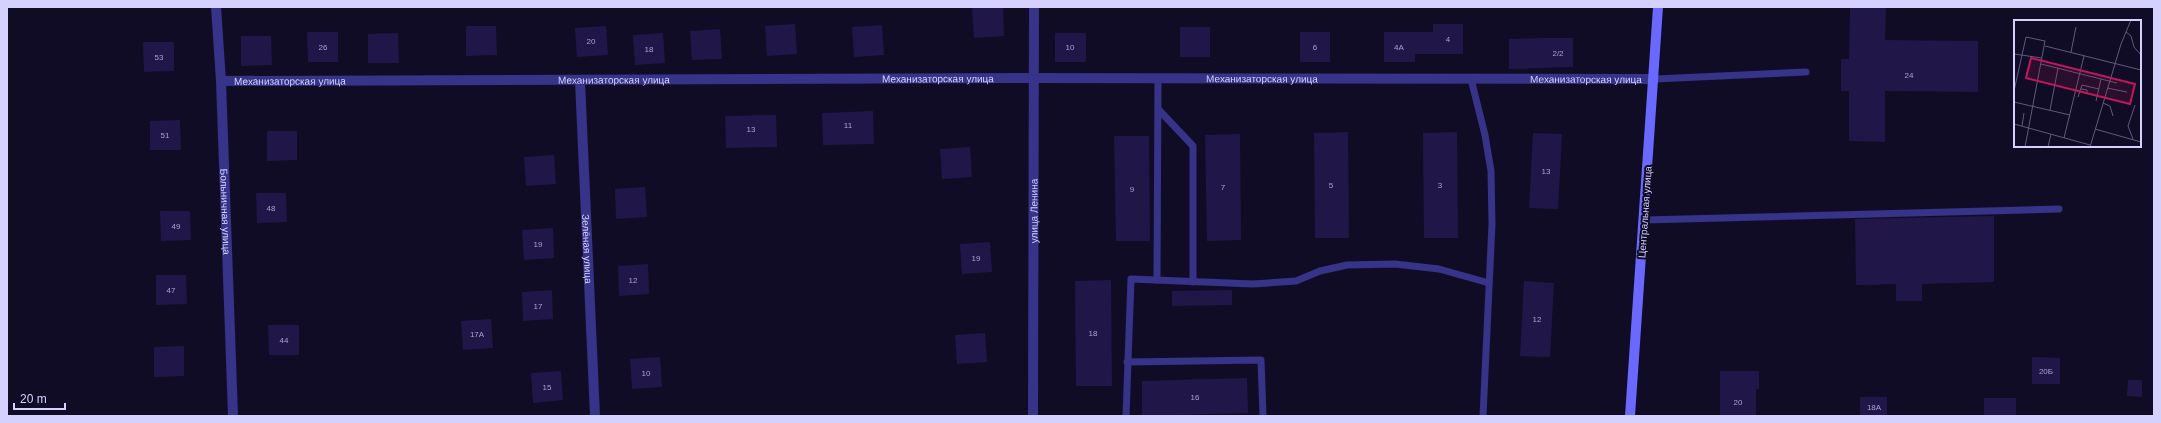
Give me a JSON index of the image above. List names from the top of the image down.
{
  "streets": {
    "street": [
      "Механизаторская улица",
      "Больничная улица",
      "улица Ленина",
      "Центральная улица",
      "Зелёная улица"
    ]
  },
  "crossings": [
    ["Механизаторская улица", "Больничная улица"],
    ["Механизаторская улица", "улица Ленина"],
    ["Механизаторская улица", "Центральная улица"],
    ["Механизаторская улица", "Зелёная улица"]
  ],
  "house_numbers": [
    "4",
    "20",
    "26",
    "10",
    "6",
    "4А",
    "18",
    "2/2",
    "53",
    "24",
    "11",
    "13",
    "51",
    "13",
    "5",
    "3",
    "7",
    "9",
    "48",
    "49",
    "19",
    "19",
    "12",
    "47",
    "17",
    "12",
    "18",
    "17А",
    "44",
    "20Б",
    "10",
    "15",
    "16",
    "20",
    "18А"
  ],
  "scale_bar": "20 m"
}
